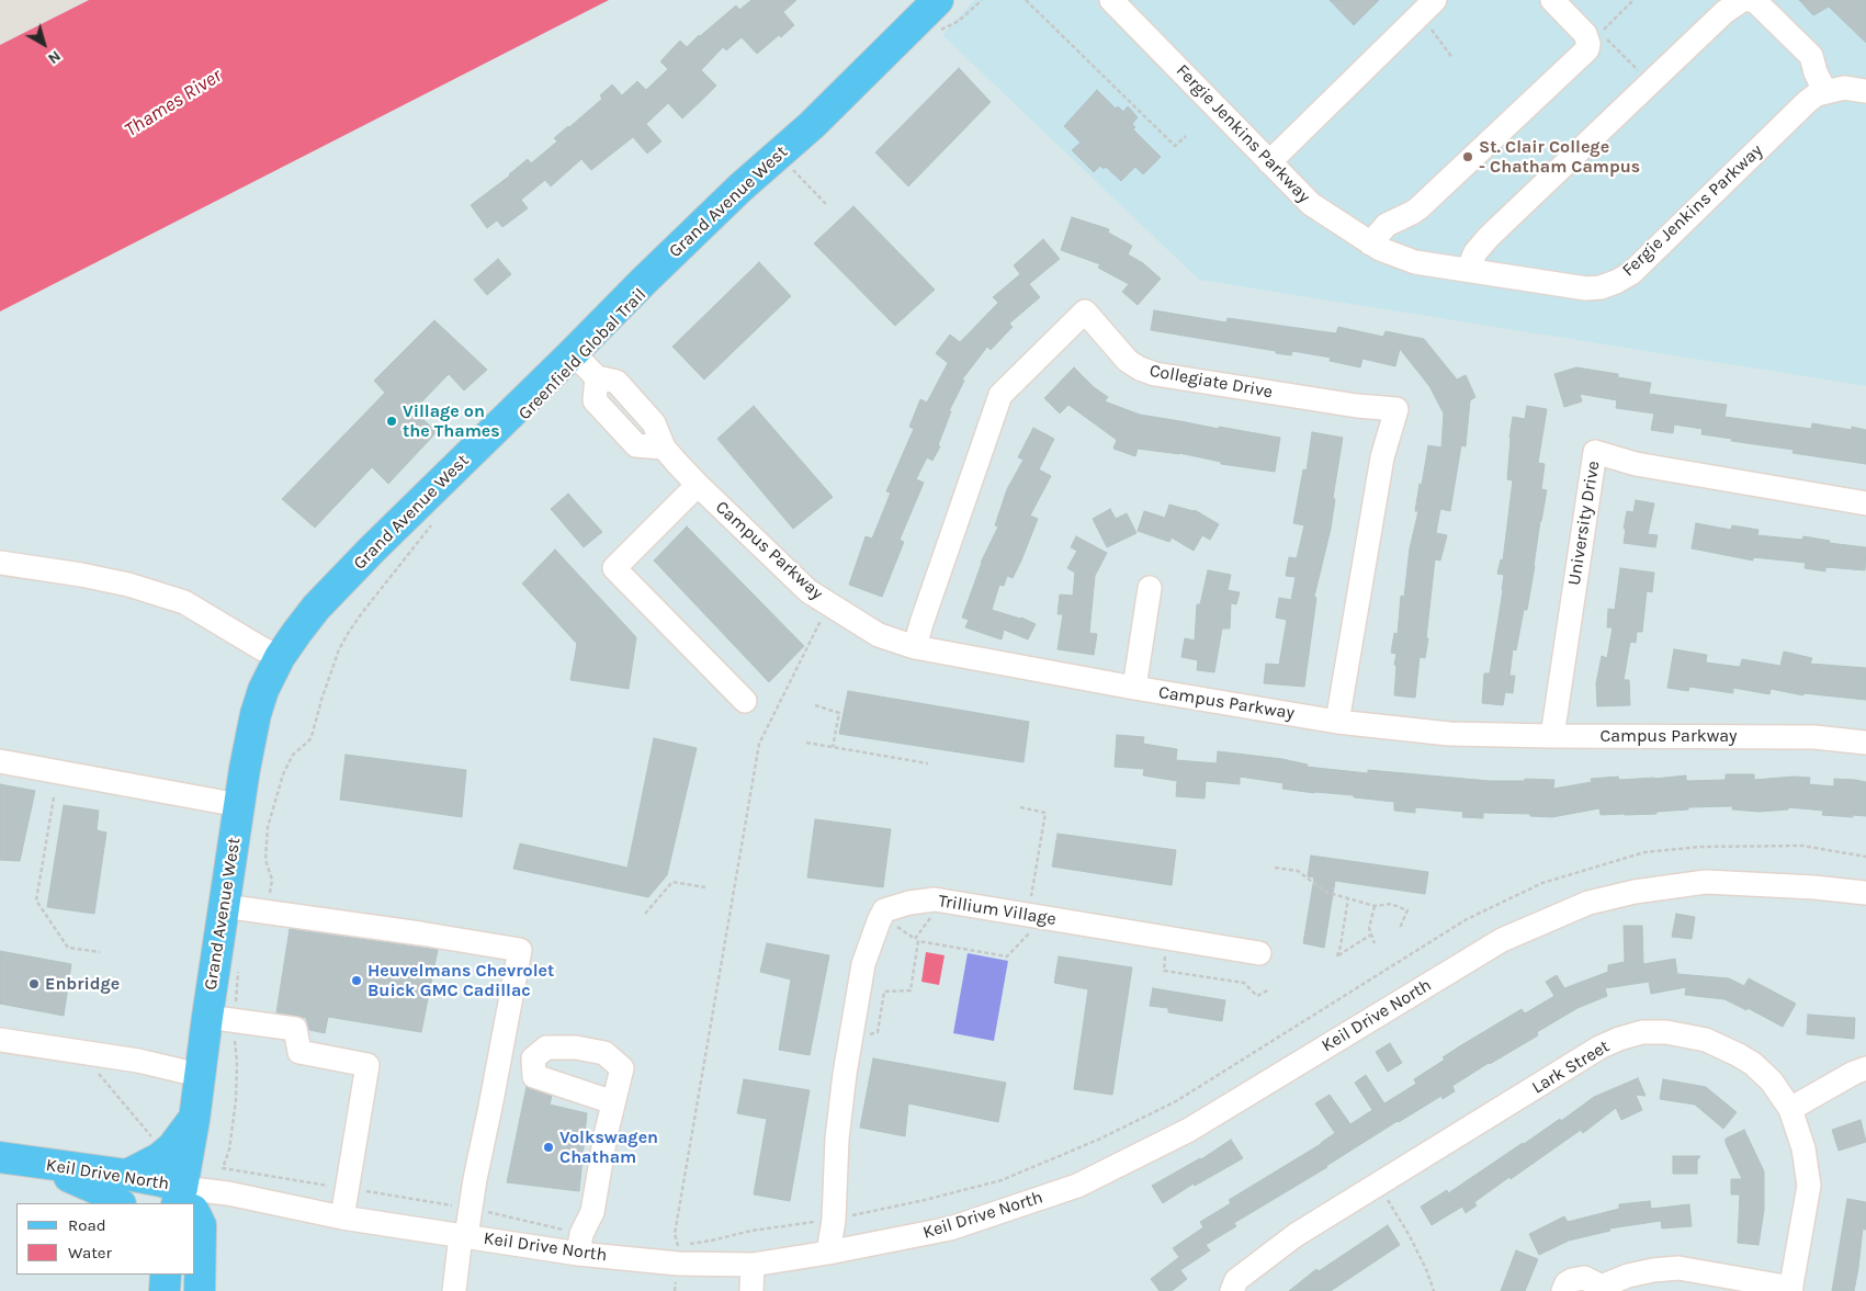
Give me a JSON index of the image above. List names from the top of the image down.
{
  "streets": {
    "main road": ["Grand Avenue West", "Keil Drive North"],
    "street": [
      "Fergie Jenkins Parkway",
      "Collegiate Drive",
      "University Drive",
      "Campus Parkway",
      "Trillium Village",
      "Lark Street"
    ]
  },
  "crossings": [
    ["Grand Avenue West", "Campus Parkway"],
    ["Grand Avenue West", "Keil Drive North"],
    ["Collegiate Drive", "Campus Parkway"],
    ["University Drive", "Campus Parkway"]
  ],
  "water": ["Thames River"],
  "places": [
    "St. Clair College - Chatham Campus",
    "Village on the Thames",
    "Heuvelmans Chevrolet Buick GMC Cadillac",
    "Enbridge",
    "Volkswagen Chatham"
  ],
  "legend": ["Road", "Water"],
  "north": "bottom right"
}
